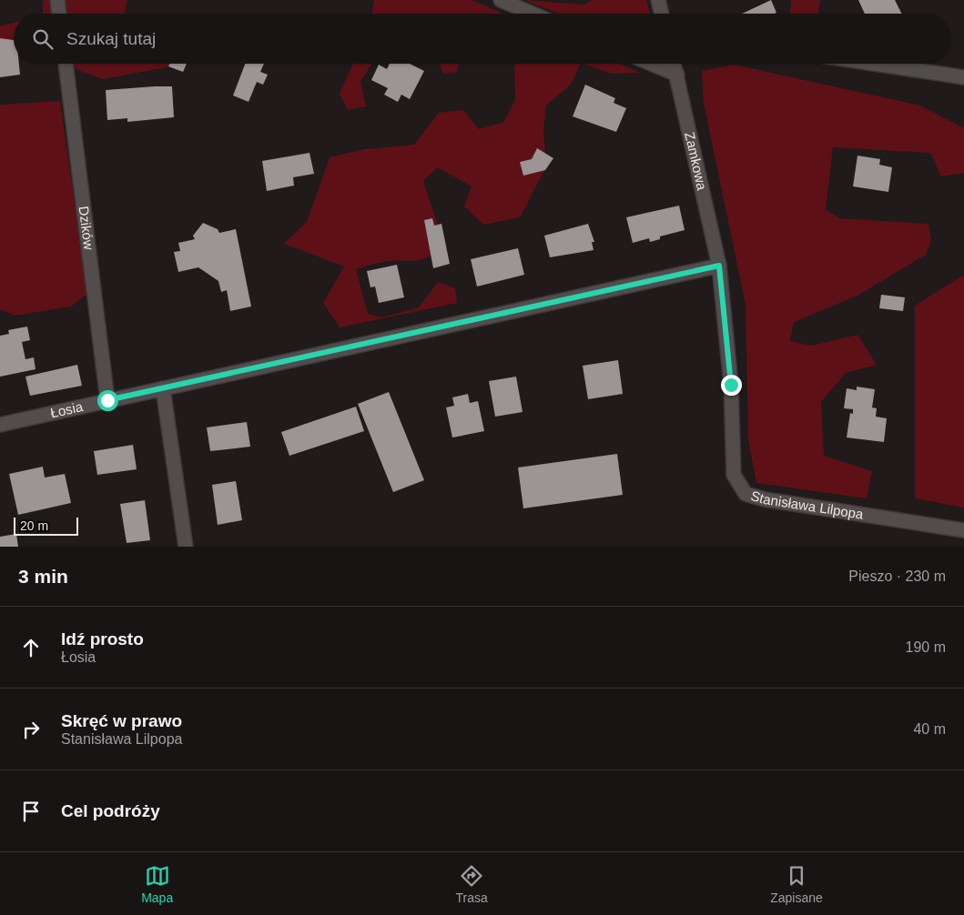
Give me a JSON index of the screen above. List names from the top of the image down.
{
  "streets": {
    "street": [
      "Zamkowa",
      "Dzików",
      "Łosia",
      "Stanisława Lilpopa"
    ]
  },
  "crossings": [
    ["Zamkowa", "Łosia"],
    ["Zamkowa", "Stanisława Lilpopa"],
    ["Dzików", "Łosia"],
    ["Łosia", "Stanisława Lilpopa"]
  ],
  "scale_bar": "20 m",
  "page": {
    "search": "Szukaj tutaj",
    "scale": "20 m",
    "heading": ["3 min", "Pieszo · 230 m"],
    "list": [
      ["Idź prosto", "Łosia", "190 m"],
      ["Skręć w prawo", "Stanisława Lilpopa", "40 m"],
      "Cel podróży"
    ],
    "nav": ["Mapa", "Trasa", "Zapisane"]
  }
}
